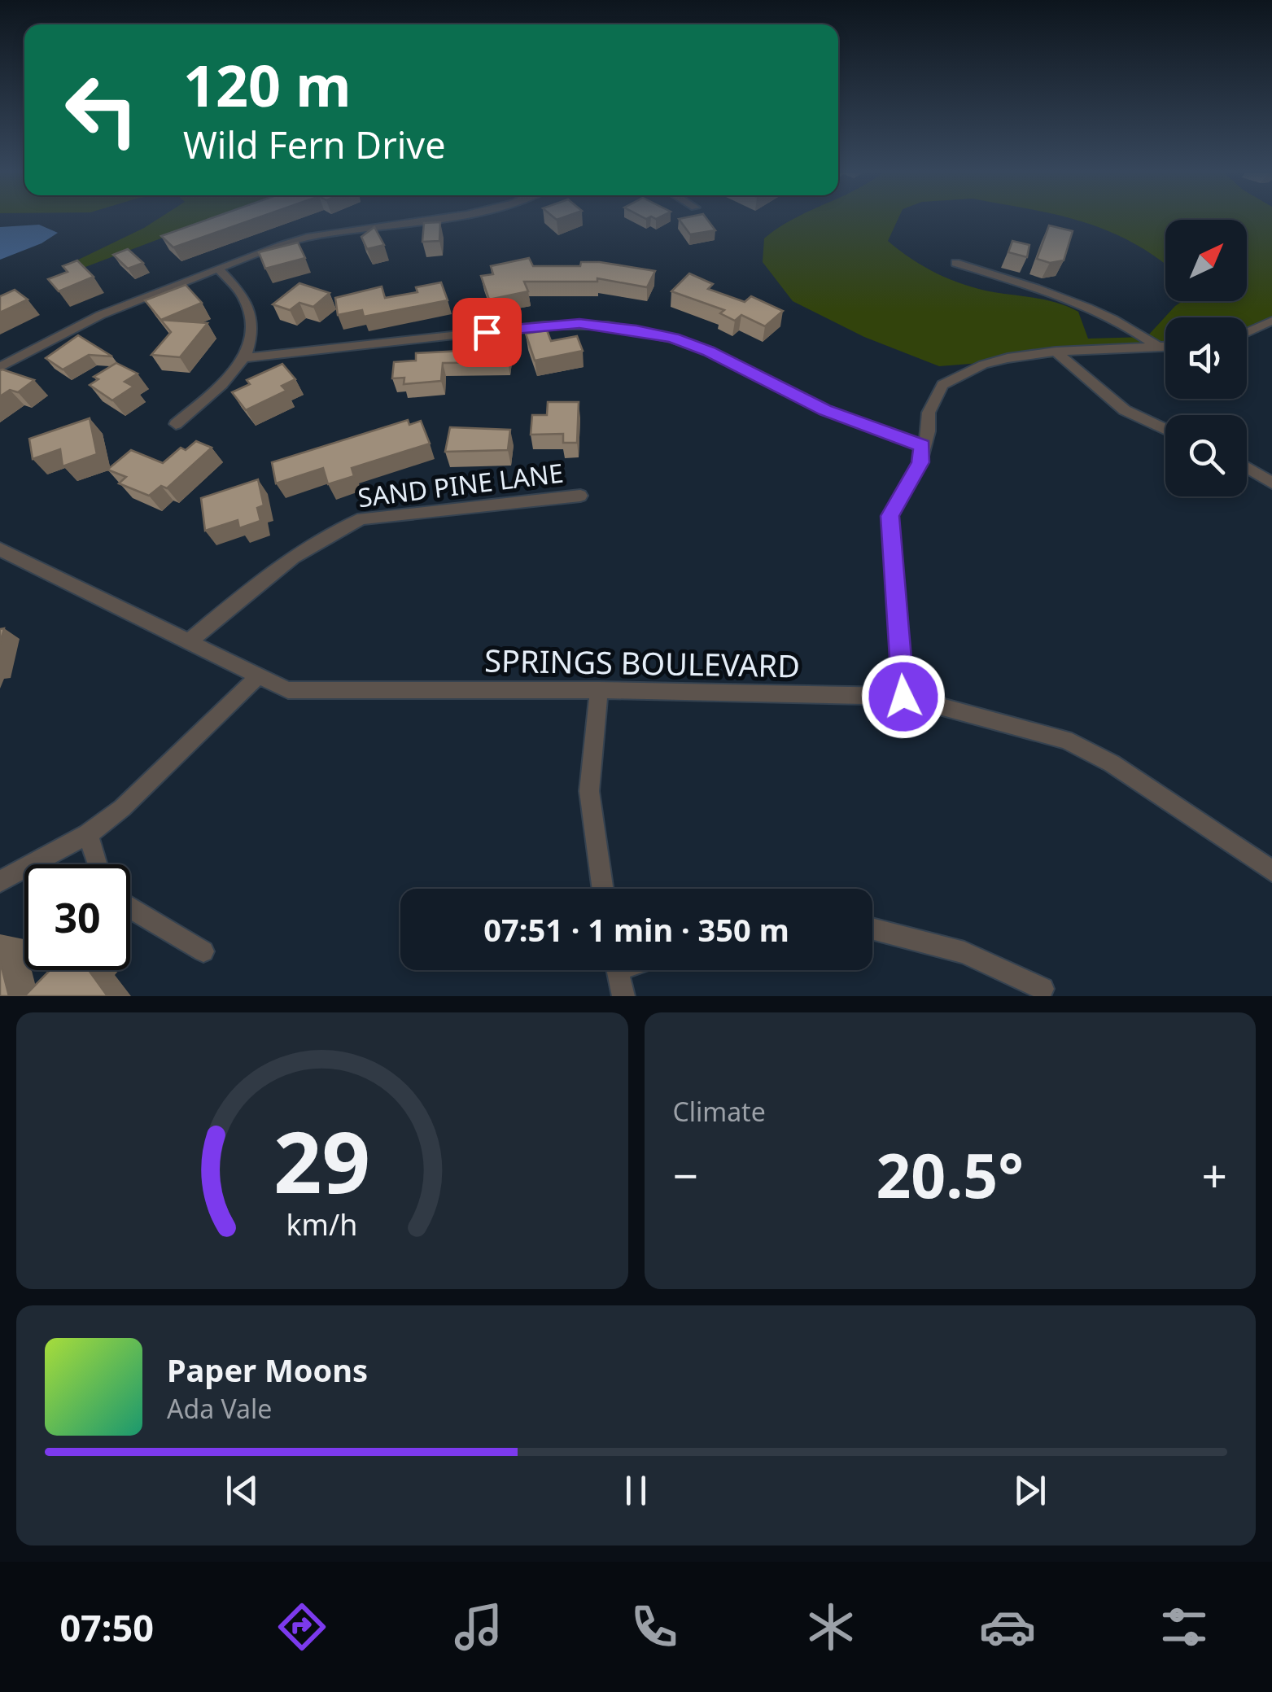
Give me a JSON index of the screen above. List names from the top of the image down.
{
  "streets": {
    "street": ["SAND PINE LANE", "SPRINGS BOULEVARD"]
  },
  "crossings": [
    ["SAND PINE LANE", "SPRINGS BOULEVARD"]
  ],
  "north": "top right",
  "page": {
    "turn": ["120 m", "Wild Fern Drive"],
    "limit": "30",
    "trip": "07:51 · 1 min · 350 m",
    "tile": "Climate",
    "heat": ["−", "20.5°", "+"],
    "song": ["Paper Moons", "Ada Vale"],
    "tabs": "07:50",
    "gauge": ["29", "km/h"]
  }
}
